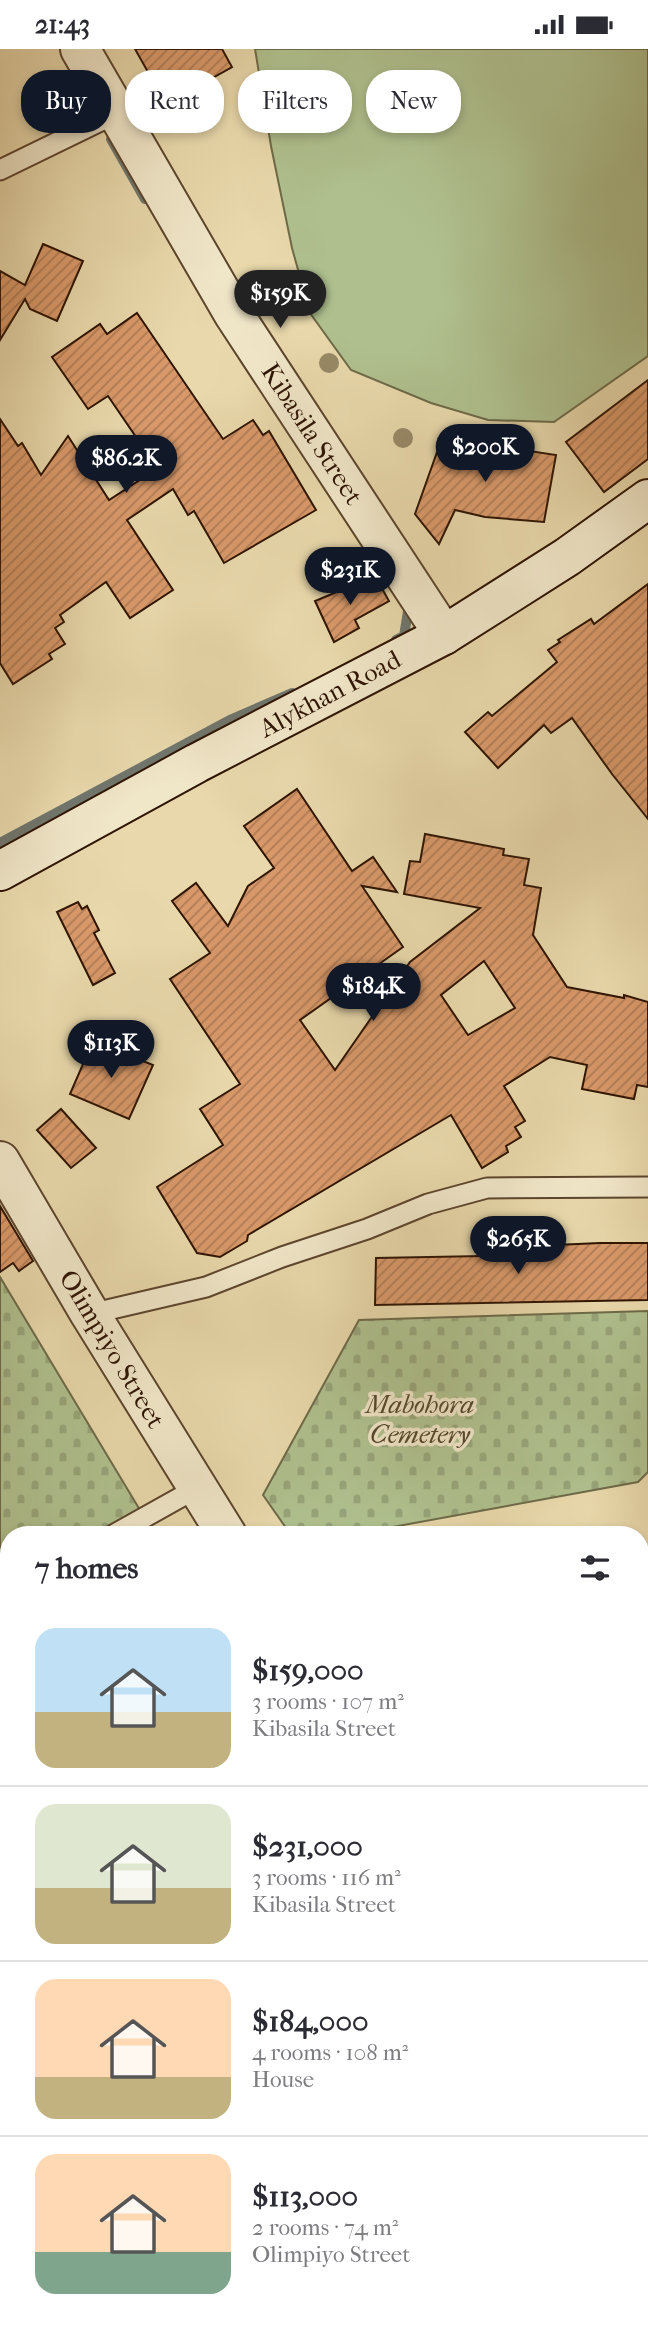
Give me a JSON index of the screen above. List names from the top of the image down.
{
  "streets": {
    "street": ["Kibasila Street", "Alykhan Road", "Olimpiyo Street"]
  },
  "crossings": [
    ["Kibasila Street", "Alykhan Road"]
  ],
  "parks": ["Mabohora Cemetery"],
  "page": {
    "status": "21:43",
    "chip": [
      "Buy",
      "Rent",
      "Filters",
      "New"
    ],
    "price": [
      "$159K",
      "$200K",
      "$86.2K",
      "$231K",
      "$184K",
      "$113K",
      "$265K"
    ],
    "heading": "7 homes",
    "list": [
      {
        "name": "$159,000",
        "note": "3 rooms · 107 m² · Kibasila Street"
      },
      {
        "name": "$231,000",
        "note": "3 rooms · 116 m² · Kibasila Street"
      },
      {
        "name": "$184,000",
        "note": "4 rooms · 108 m² · House"
      },
      {
        "name": "$113,000",
        "note": "2 rooms · 74 m² · Olimpiyo Street"
      }
    ]
  }
}
